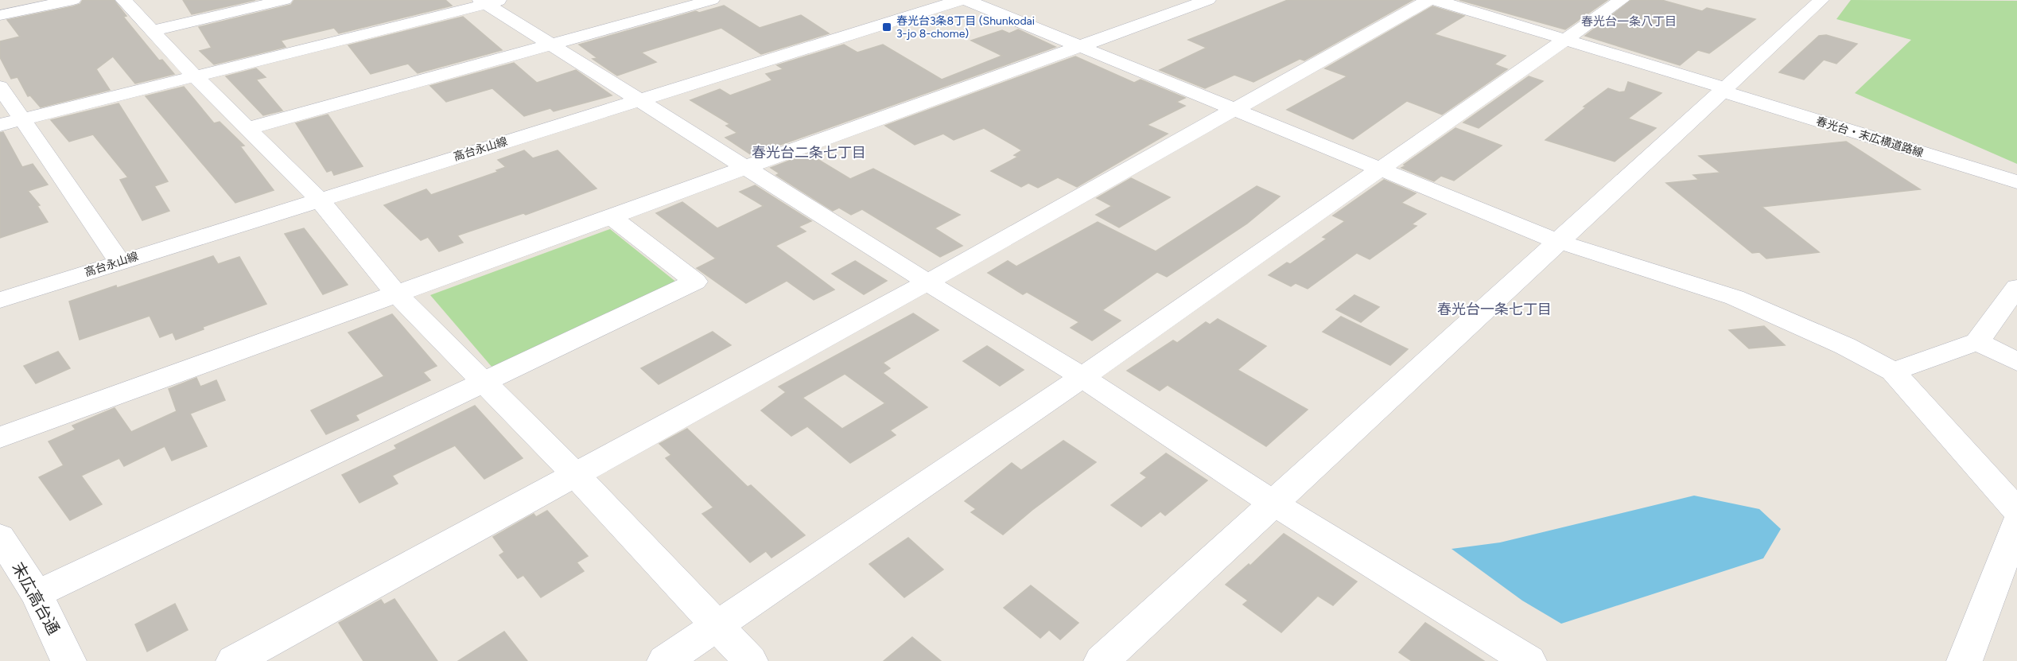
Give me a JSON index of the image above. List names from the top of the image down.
{
  "streets": {
    "street": ["春光台・末広横道路線", "高台永山線", "末広高台通"]
  },
  "districts": ["春光台一条八丁目", "春光台二条七丁目", "春光台一条七丁目"],
  "places": {
    "transit": ["春光台3条8丁目 (Shunkodai 3-jo 8-chome)"]
  }
}
